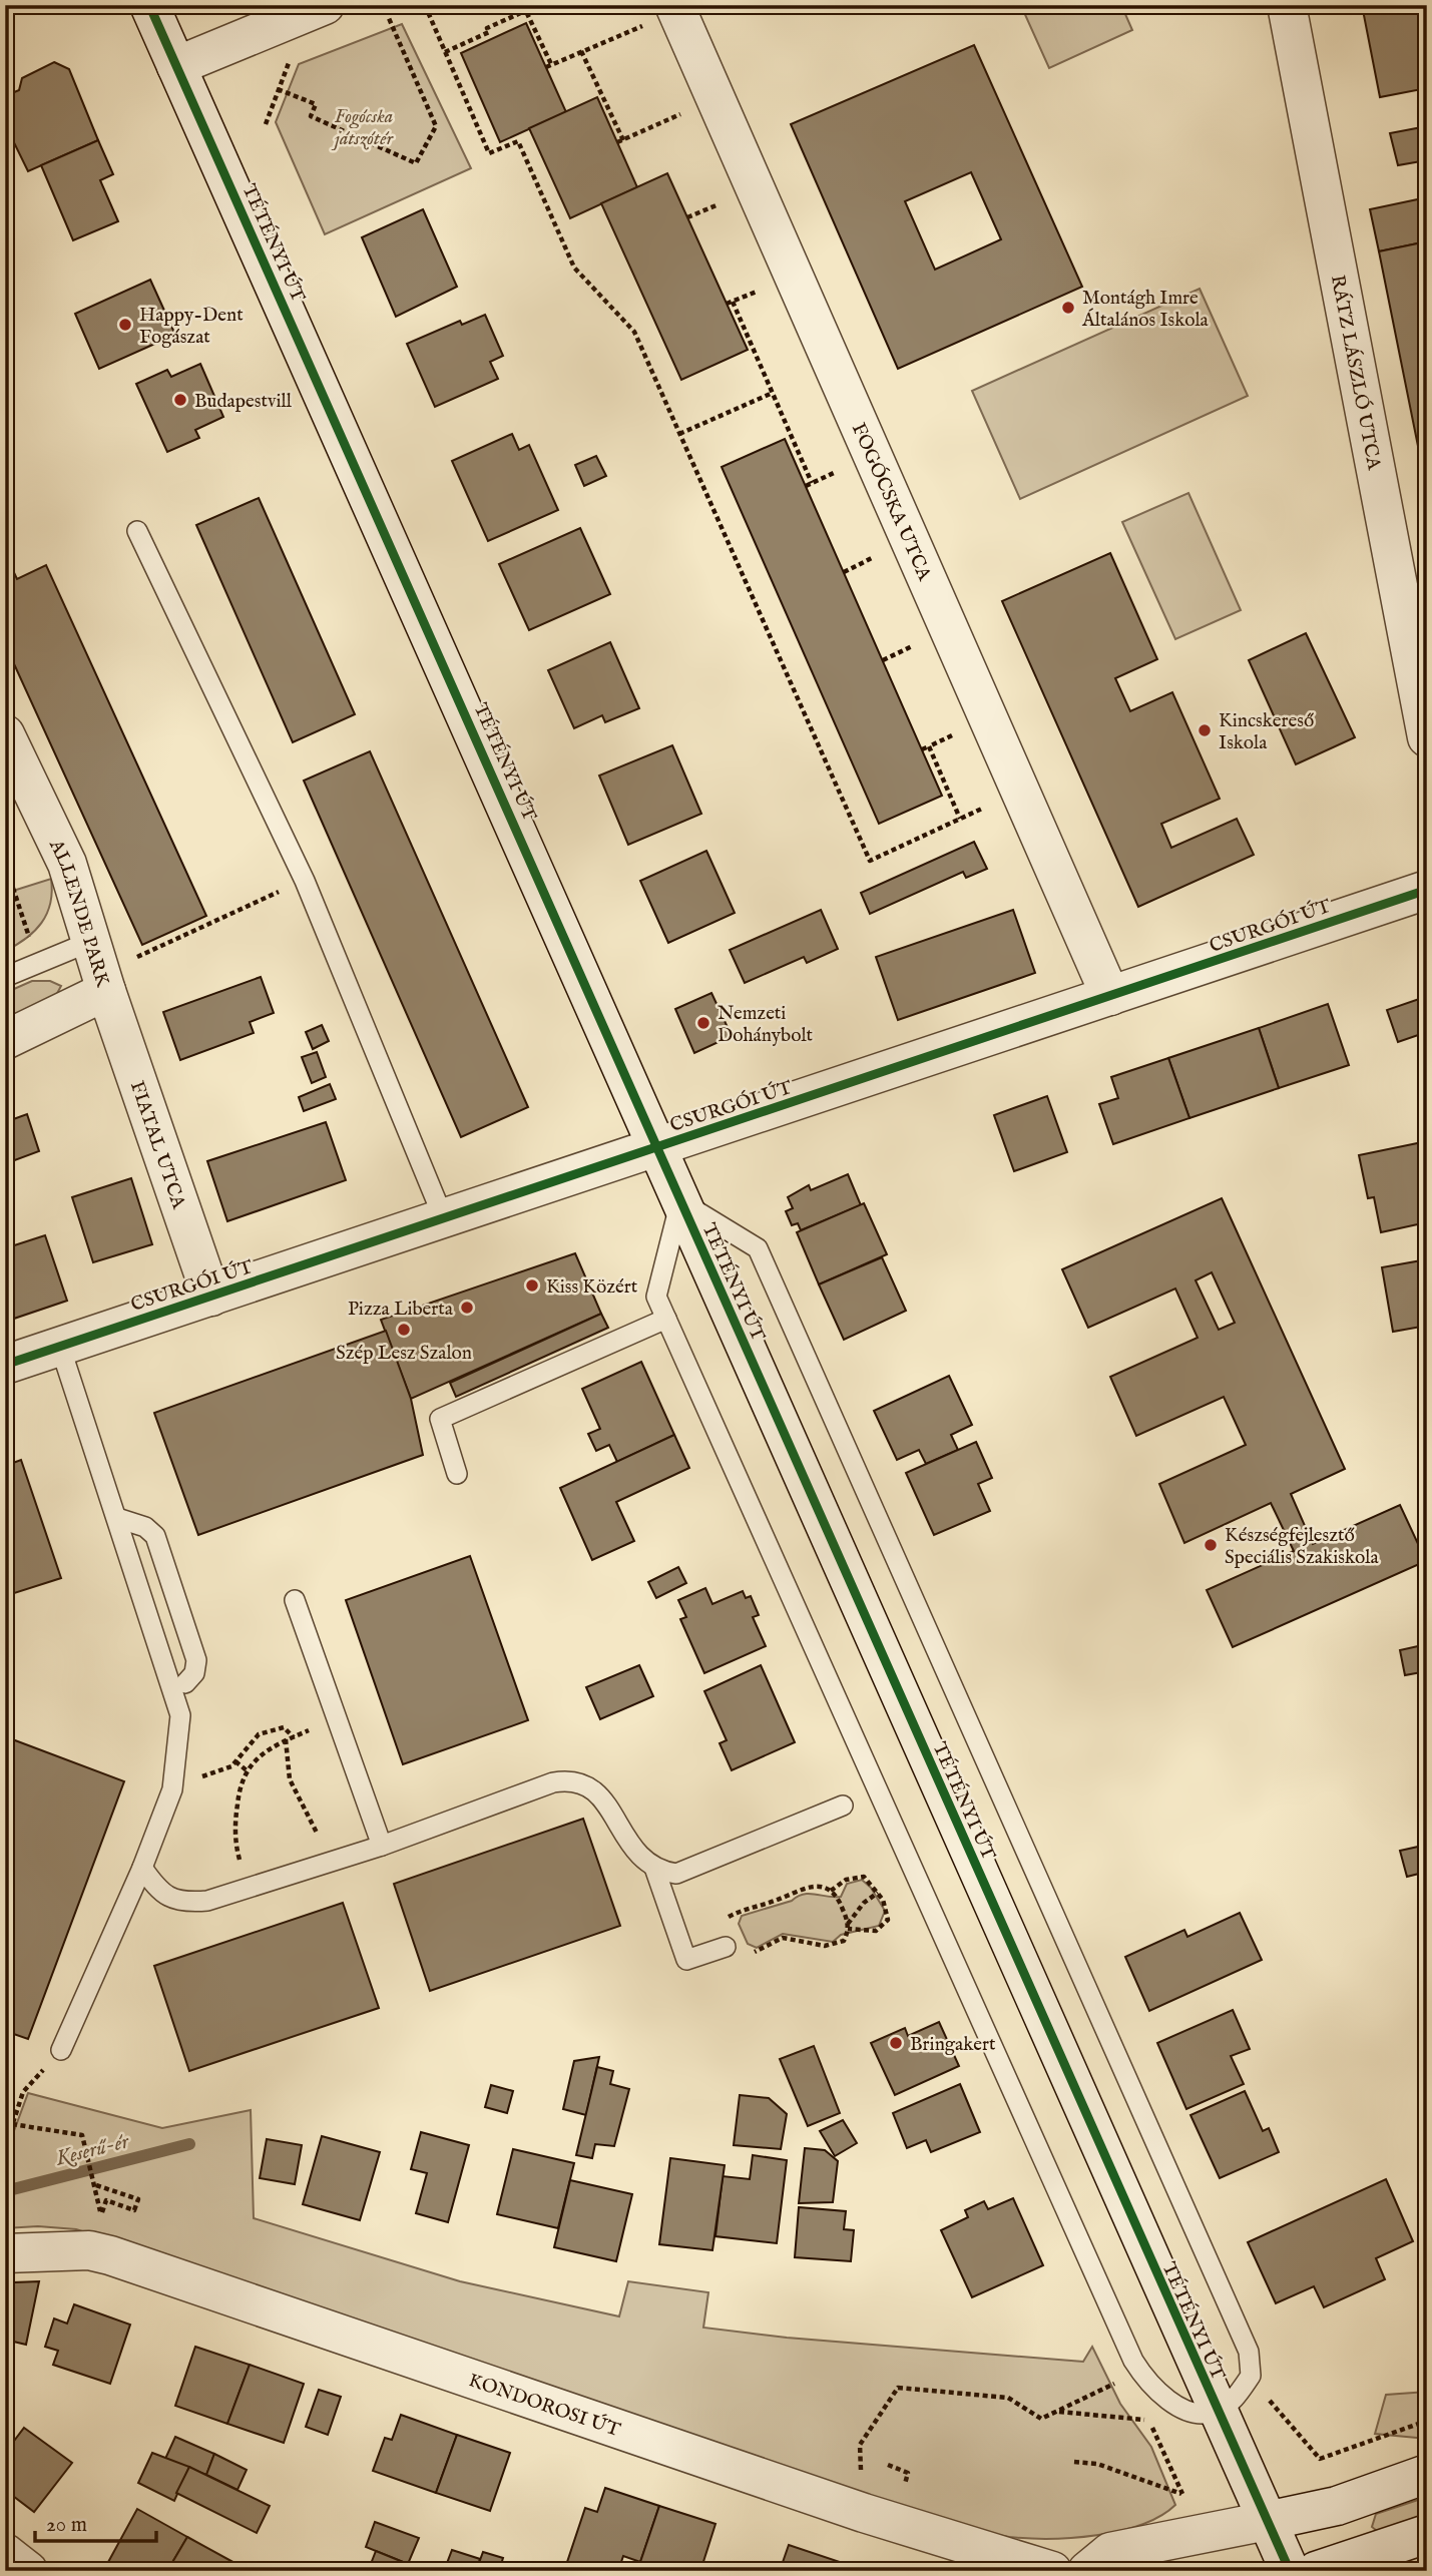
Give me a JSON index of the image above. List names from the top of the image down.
{
  "streets": {
    "street": [
      "TÉTÉNYI ÚT",
      "RÁTZ LÁSZLÓ UTCA",
      "FOGÓCSKA UTCA",
      "ALLENDE PARK",
      "CSURGÓI ÚT",
      "FIATAL UTCA",
      "KONDOROSI ÚT"
    ]
  },
  "crossings": [
    ["TÉTÉNYI ÚT", "CSURGÓI ÚT"],
    ["FOGÓCSKA UTCA", "CSURGÓI ÚT"],
    ["ALLENDE PARK", "FIATAL UTCA"],
    ["CSURGÓI ÚT", "FIATAL UTCA"]
  ],
  "water": ["Keserű-ér"],
  "parks": ["Fogócska játszótér"],
  "places": [
    "Montágh Imre Általános Iskola",
    "Happy-Dent Fogászat",
    "Budapestvill",
    "Kincskereső Iskola",
    "Nemzeti Dohánybolt",
    "Kiss Közért",
    "Pizza Liberta",
    "Szép Lesz Szalon",
    "Készségfejlesztő Speciális Szakiskola",
    "Bringakert"
  ],
  "scale_bar": "20 m"
}
